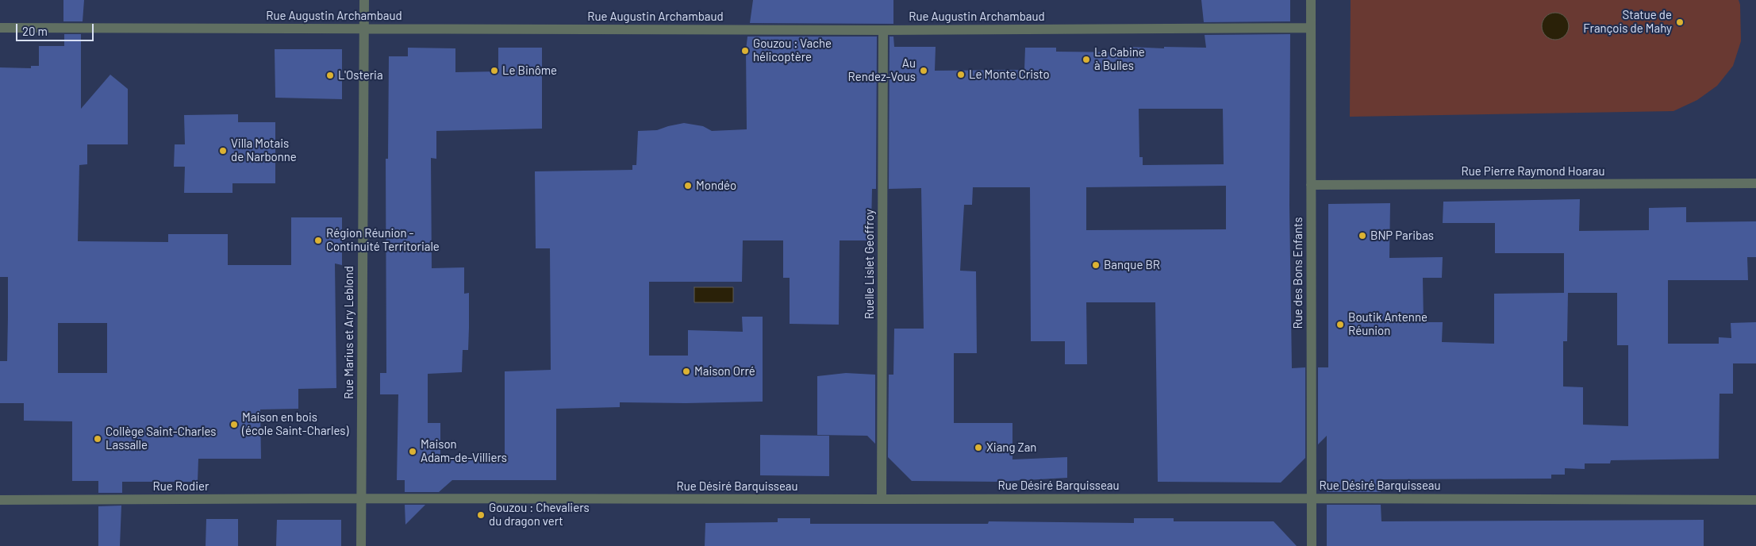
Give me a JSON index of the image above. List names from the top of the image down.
{
  "streets": {
    "street": [
      "Rue Augustin Archambaud",
      "Rue Pierre Raymond Hoarau",
      "Ruelle Lislet Geoffroy",
      "Rue des Bons Enfants",
      "Rue Marius et Ary Leblond",
      "Rue Désiré Barquisseau",
      "Rue Rodier"
    ]
  },
  "crossings": [
    ["Rue Augustin Archambaud", "Ruelle Lislet Geoffroy"],
    ["Rue Augustin Archambaud", "Rue des Bons Enfants"],
    ["Rue Augustin Archambaud", "Rue Marius et Ary Leblond"],
    ["Rue Pierre Raymond Hoarau", "Rue des Bons Enfants"],
    ["Ruelle Lislet Geoffroy", "Rue Désiré Barquisseau"],
    ["Rue des Bons Enfants", "Rue Désiré Barquisseau"],
    ["Rue Marius et Ary Leblond", "Rue Désiré Barquisseau"],
    ["Rue Marius et Ary Leblond", "Rue Rodier"],
    ["Rue Désiré Barquisseau", "Rue Rodier"]
  ],
  "places": [
    "Statue de François de Mahy",
    "Gouzou : Vache hélicoptère",
    "La Cabine à Bulles",
    "Le Binôme",
    "Au Rendez-Vous",
    "Le Monte Cristo",
    "L'Osteria",
    "Villa Motais de Narbonne",
    "Mondéo",
    "BNP Paribas",
    "Région Réunion - Continuité Territoriale",
    "Banque BR",
    "Boutik Antenne Réunion",
    "Maison Orré",
    "Maison en bois (école Saint-Charles)",
    "Collège Saint-Charles Lassalle",
    "Xiang Zan",
    "Maison Adam-de-Villiers",
    "Gouzou : Chevaliers du dragon vert"
  ],
  "scale_bar": "20 m"
}
